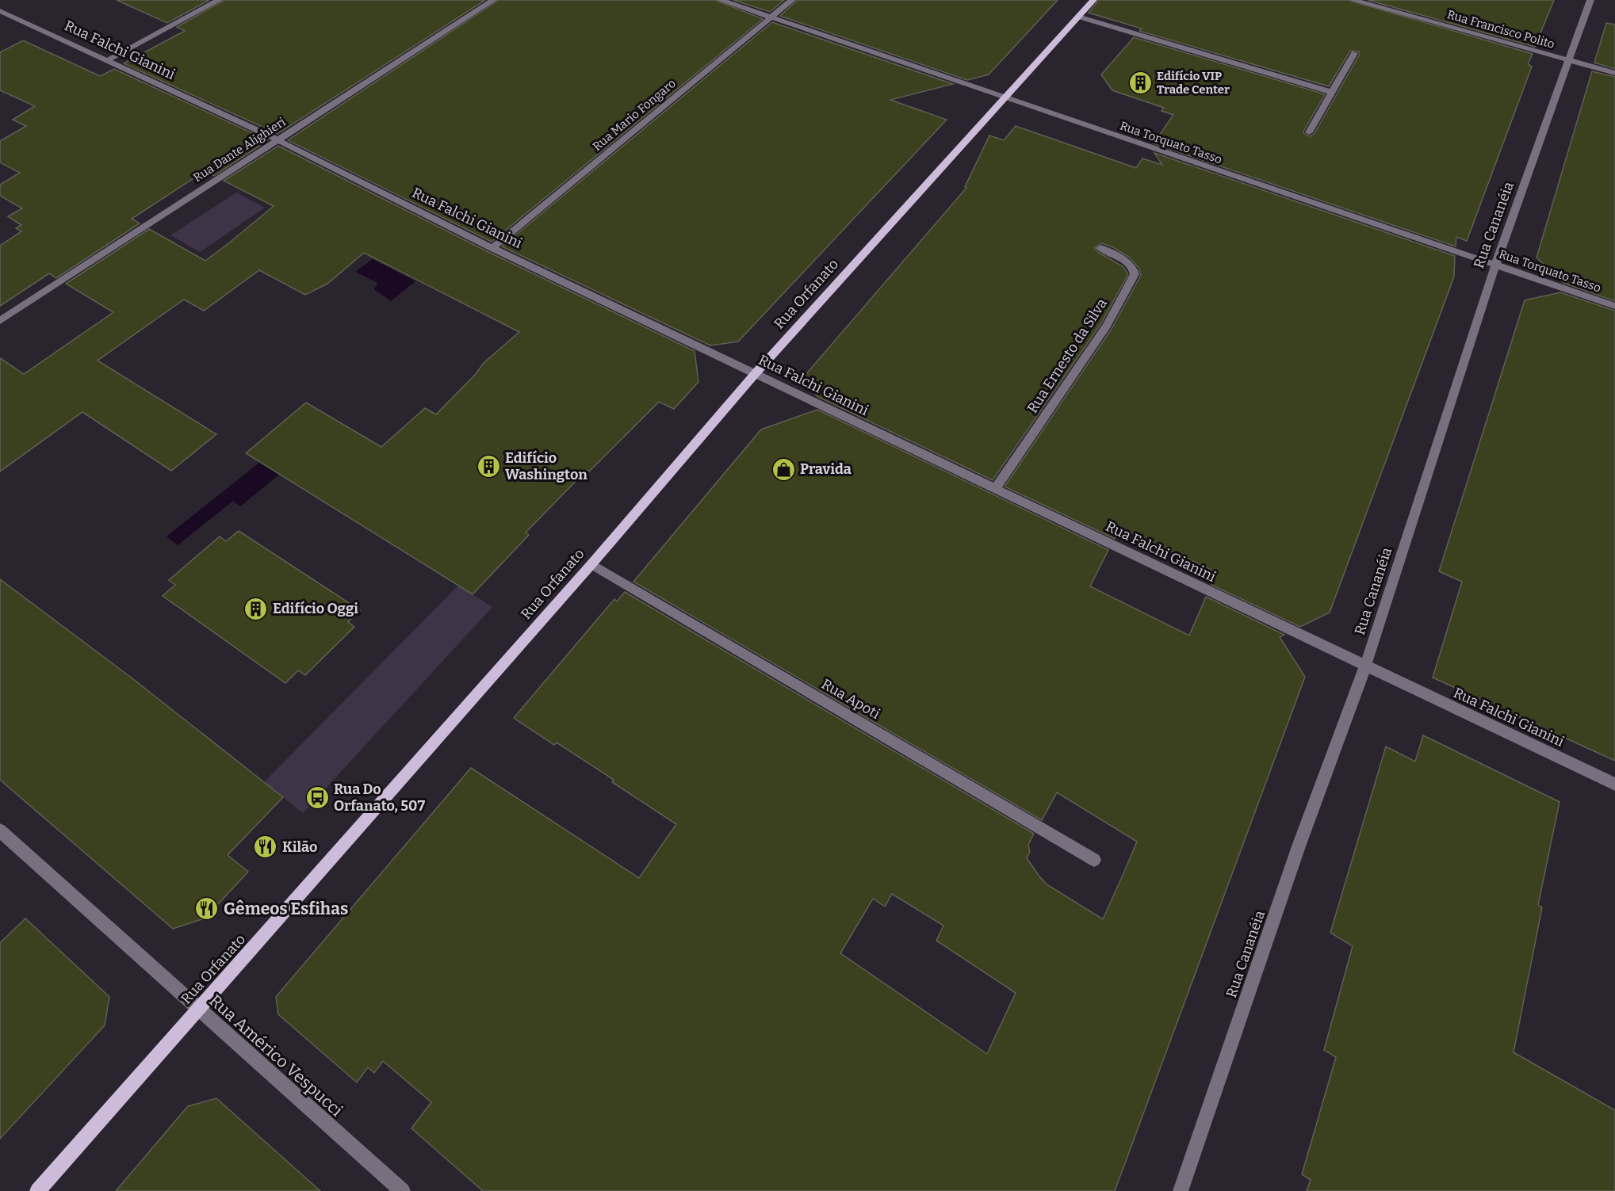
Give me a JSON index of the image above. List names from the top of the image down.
{
  "streets": {
    "main road": ["Rua Orfanato"],
    "street": [
      "Rua Francisco Polito",
      "Rua Falchi Gianini",
      "Rua Mario Fongaro",
      "Rua Torquato Tasso",
      "Rua Dante Alighieri",
      "Rua Cananéia",
      "Rua Ernesto da Silva",
      "Rua Apoti",
      "Rua Américo Vespucci"
    ]
  },
  "crossings": [
    ["Rua Francisco Polito", "Rua Cananéia"],
    ["Rua Falchi Gianini", "Rua Mario Fongaro"],
    ["Rua Falchi Gianini", "Rua Dante Alighieri"],
    ["Rua Falchi Gianini", "Rua Cananéia"],
    ["Rua Falchi Gianini", "Rua Orfanato"],
    ["Rua Falchi Gianini", "Rua Ernesto da Silva"],
    ["Rua Mario Fongaro", "Rua Torquato Tasso"],
    ["Rua Torquato Tasso", "Rua Cananéia"],
    ["Rua Torquato Tasso", "Rua Orfanato"],
    ["Rua Orfanato", "Rua Apoti"],
    ["Rua Orfanato", "Rua Américo Vespucci"]
  ],
  "places": {
    "building": ["Edifício VIP Trade Center", "Edifício Washington", "Edifício Oggi"],
    "shop": ["Pravida"],
    "bus stop": ["Rua Do Orfanato, 507"],
    "restaurant": ["Kilão", "Gêmeos Esfihas"]
  }
}
